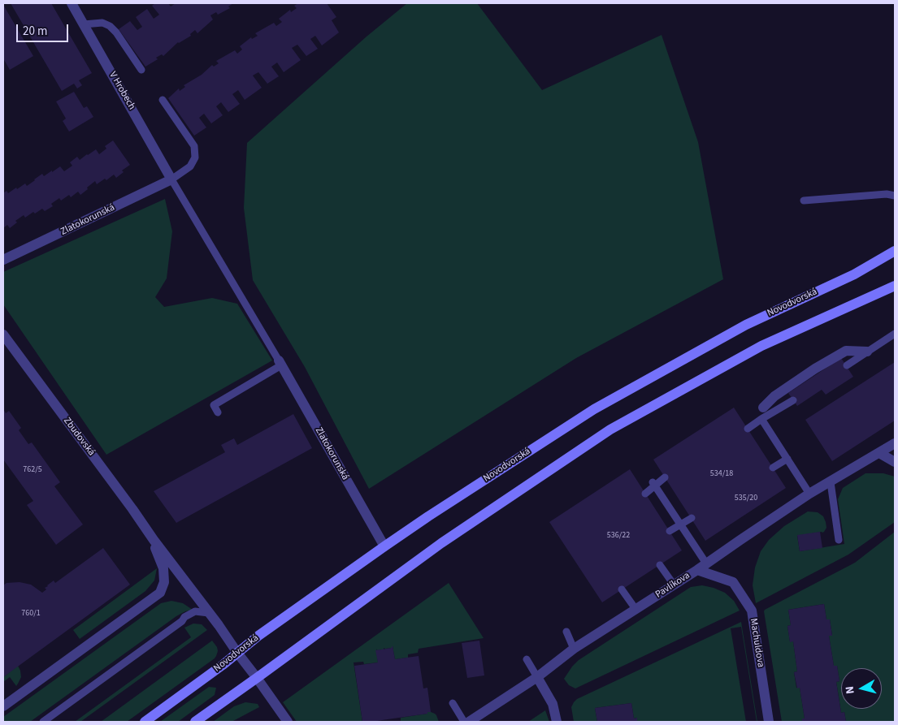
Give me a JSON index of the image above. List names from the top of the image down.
{
  "streets": {
    "main road": ["Novodvorská"],
    "street": [
      "V Hrobech",
      "Zlatokorunská",
      "Zbudovská",
      "Pavlíkova",
      "Machuldova"
    ]
  },
  "crossings": [
    ["V Hrobech", "Zlatokorunská"],
    ["Zlatokorunská", "Novodvorská"],
    ["Novodvorská", "Zbudovská"],
    ["Pavlíkova", "Machuldova"]
  ],
  "house_numbers": [
    "762/5",
    "534/18",
    "535/20",
    "536/22",
    "760/1"
  ],
  "scale_bar": "20 m",
  "north": "left"
}
